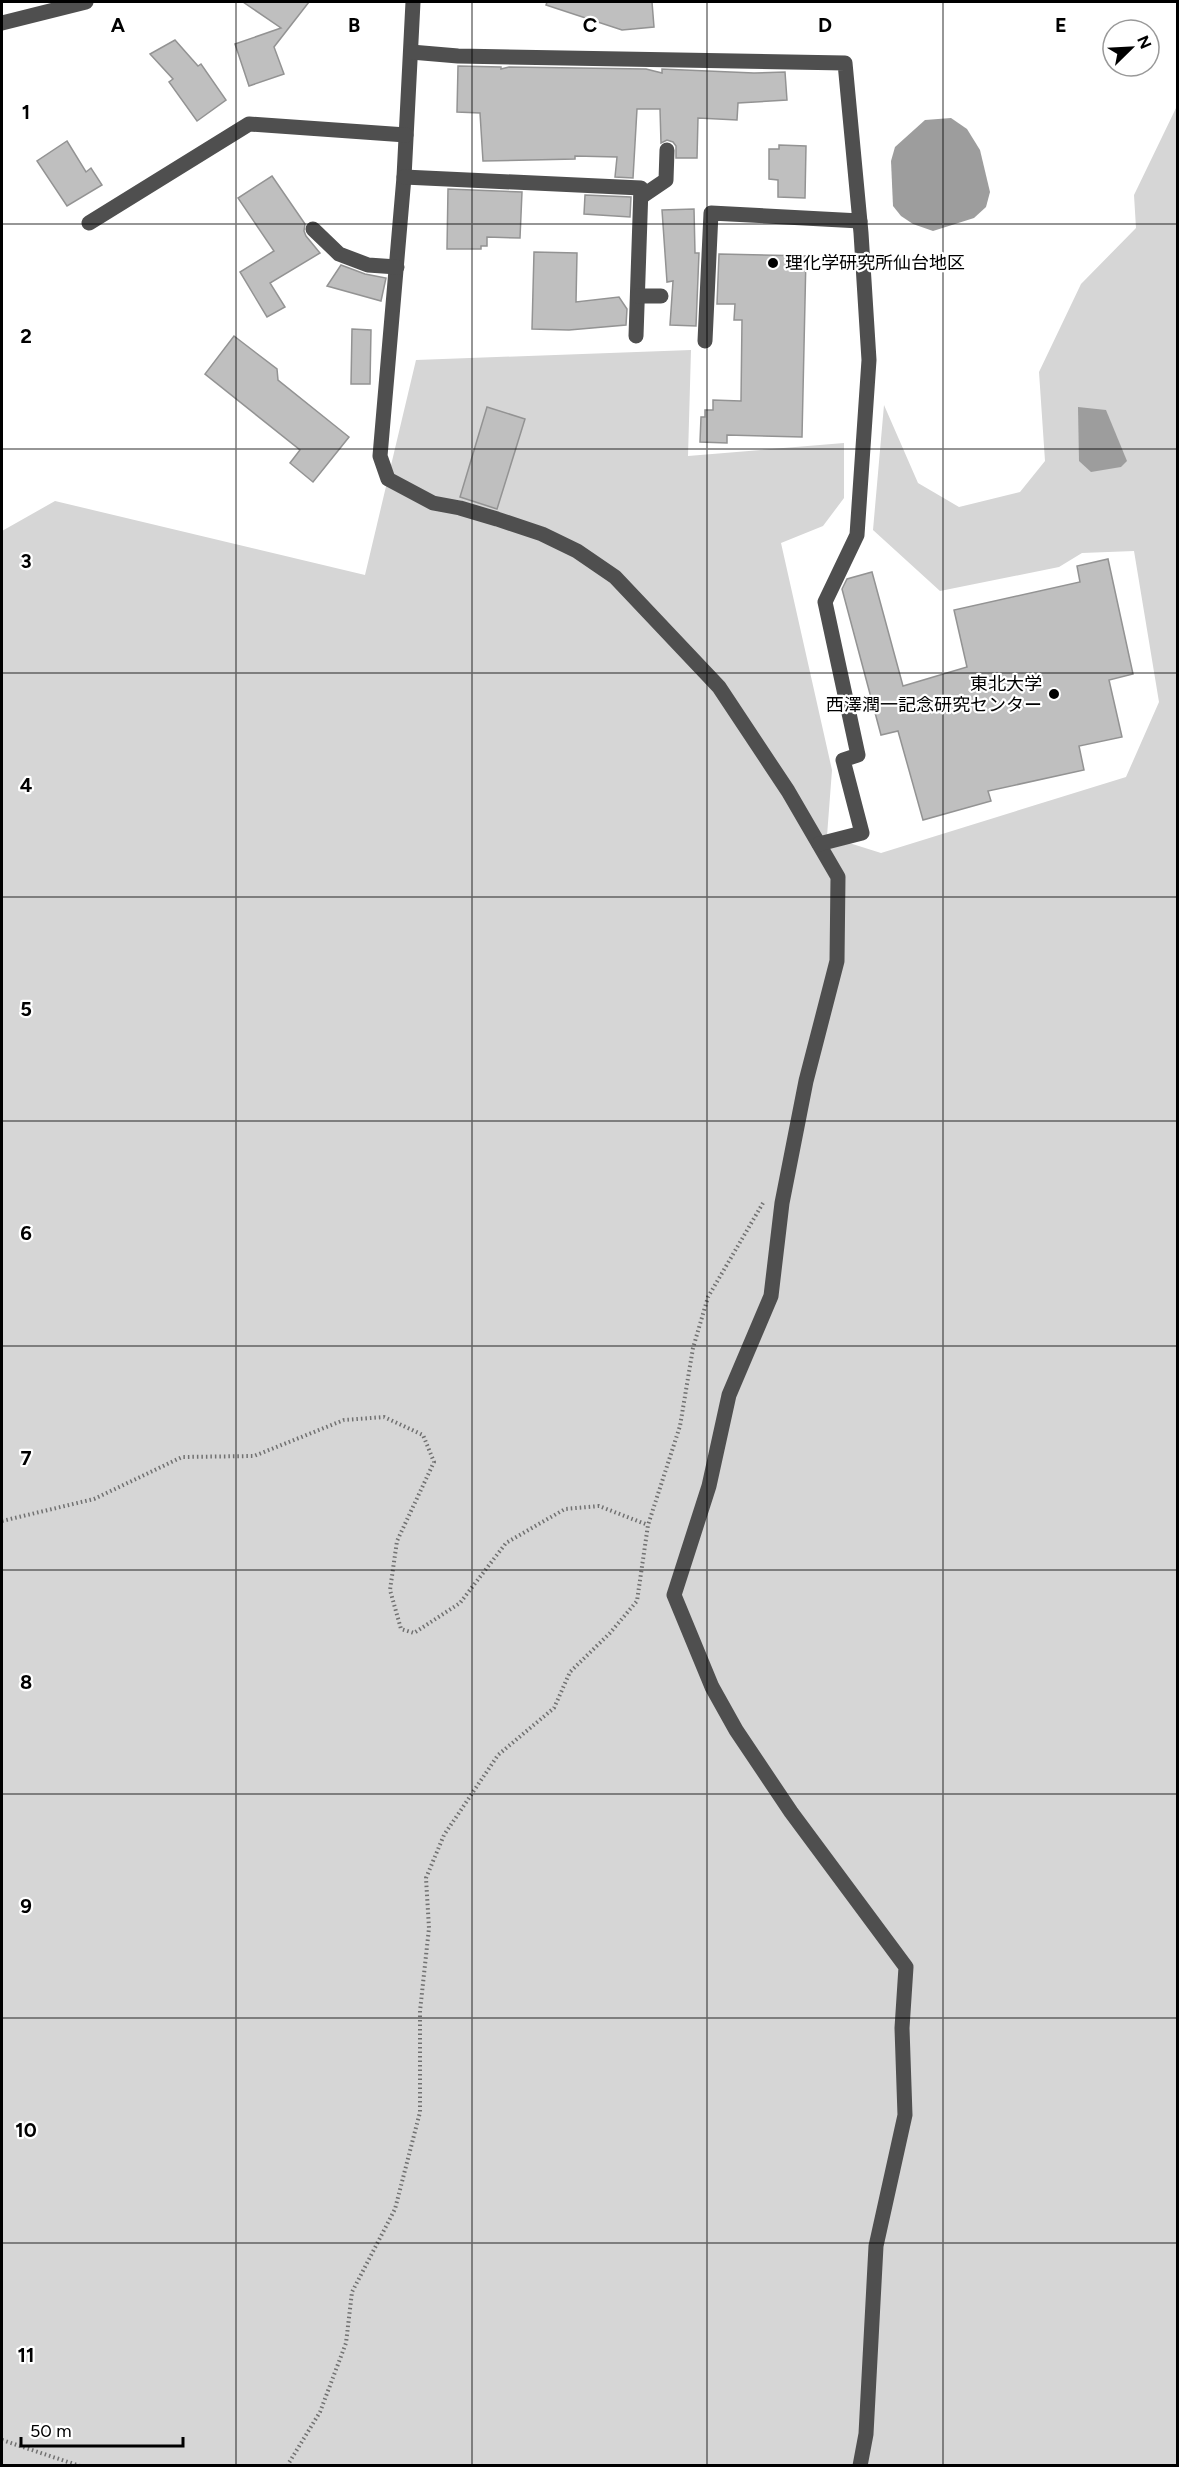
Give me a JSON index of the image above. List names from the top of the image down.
{
  "places": ["理化学研究所仙台地区", "東北大学 西澤潤一記念研究センター"],
  "scale_bar": "50 m",
  "north": "top right",
  "grid": {
    "columns": [
      "A",
      "B",
      "C",
      "D",
      "E"
    ],
    "rows": [
      "1",
      "2",
      "3",
      "4",
      "5",
      "6",
      "7",
      "8",
      "9",
      "10",
      "11"
    ]
  }
}
